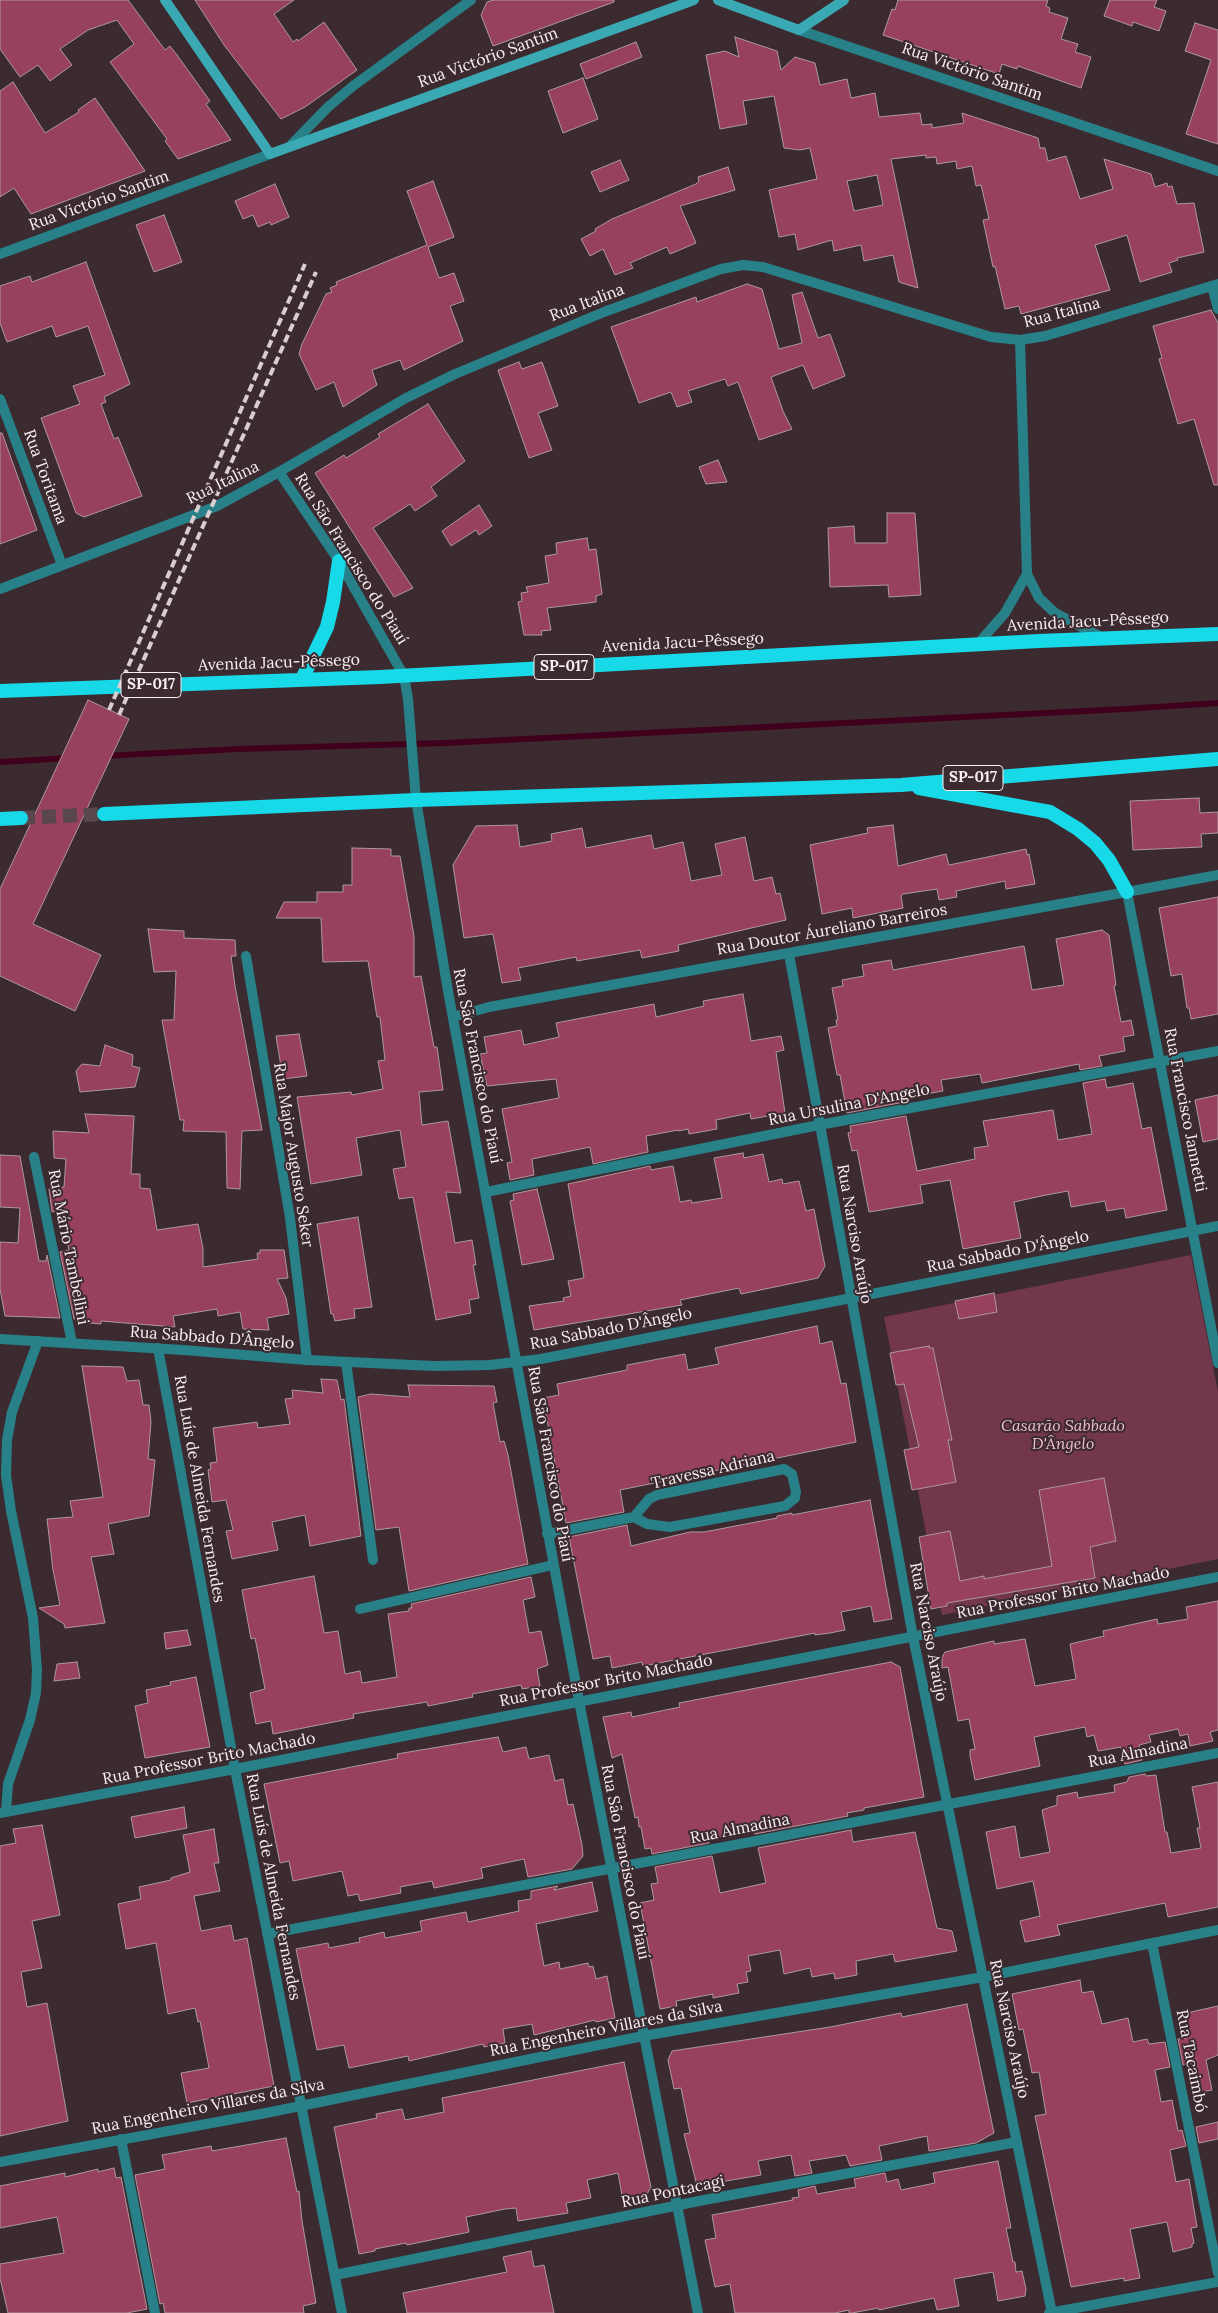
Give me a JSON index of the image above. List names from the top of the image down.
{
  "streets": {
    "highway": ["Avenida Jacu-Pêssego", "SP-017"],
    "main road": ["Rua Victório Santim"],
    "street": [
      "Rua Italina",
      "Rua Toritama",
      "Rua São Francisco do Piauí",
      "Rua Doutor Áureliano Barreiros",
      "Rua Ursulina D'Angelo",
      "Rua Francisco Jannetti",
      "Rua Major Augusto Seker",
      "Rua Narciso Araújo",
      "Rua Mário Tambellini",
      "Rua Sabbado D'Ângelo",
      "Travessa Adriana",
      "Rua Luís de Almeida Fernandes",
      "Rua Professor Brito Machado",
      "Rua Almadina",
      "Rua Engenheiro Villares da Silva",
      "Rua Tacaimbó",
      "Rua Pontacagi"
    ]
  },
  "crossings": [
    ["Rua Italina", "Rua Toritama"],
    ["Rua Italina", "Rua São Francisco do Piauí"],
    ["Rua São Francisco do Piauí", "Avenida Jacu-Pêssego"],
    ["Rua São Francisco do Piauí", "SP-017"],
    ["Rua São Francisco do Piauí", "Rua Doutor Áureliano Barreiros"],
    ["Rua São Francisco do Piauí", "Rua Ursulina D'Angelo"],
    ["Rua São Francisco do Piauí", "Rua Sabbado D'Ângelo"],
    ["Rua São Francisco do Piauí", "Rua Professor Brito Machado"],
    ["Rua São Francisco do Piauí", "Rua Almadina"],
    ["Rua São Francisco do Piauí", "Rua Engenheiro Villares da Silva"],
    ["Rua São Francisco do Piauí", "Rua Pontacagi"],
    ["Rua Doutor Áureliano Barreiros", "Rua Francisco Jannetti"],
    ["Rua Doutor Áureliano Barreiros", "Rua Narciso Araújo"],
    ["Rua Ursulina D'Angelo", "Rua Francisco Jannetti"],
    ["Rua Ursulina D'Angelo", "Rua Narciso Araújo"],
    ["Rua Francisco Jannetti", "Rua Sabbado D'Ângelo"],
    ["Rua Major Augusto Seker", "Rua Sabbado D'Ângelo"],
    ["Rua Narciso Araújo", "Rua Sabbado D'Ângelo"],
    ["Rua Narciso Araújo", "Rua Professor Brito Machado"],
    ["Rua Narciso Araújo", "Rua Almadina"],
    ["Rua Narciso Araújo", "Rua Engenheiro Villares da Silva"],
    ["Rua Narciso Araújo", "Rua Pontacagi"],
    ["Rua Mário Tambellini", "Rua Sabbado D'Ângelo"],
    ["Rua Sabbado D'Ângelo", "Rua Luís de Almeida Fernandes"],
    ["Rua Luís de Almeida Fernandes", "Rua Professor Brito Machado"],
    ["Rua Luís de Almeida Fernandes", "Rua Almadina"],
    ["Rua Luís de Almeida Fernandes", "Rua Engenheiro Villares da Silva"],
    ["Rua Luís de Almeida Fernandes", "Rua Pontacagi"],
    ["Rua Engenheiro Villares da Silva", "Rua Tacaimbó"]
  ],
  "parks": ["Casarão Sabbado D'Ângelo"]
}
